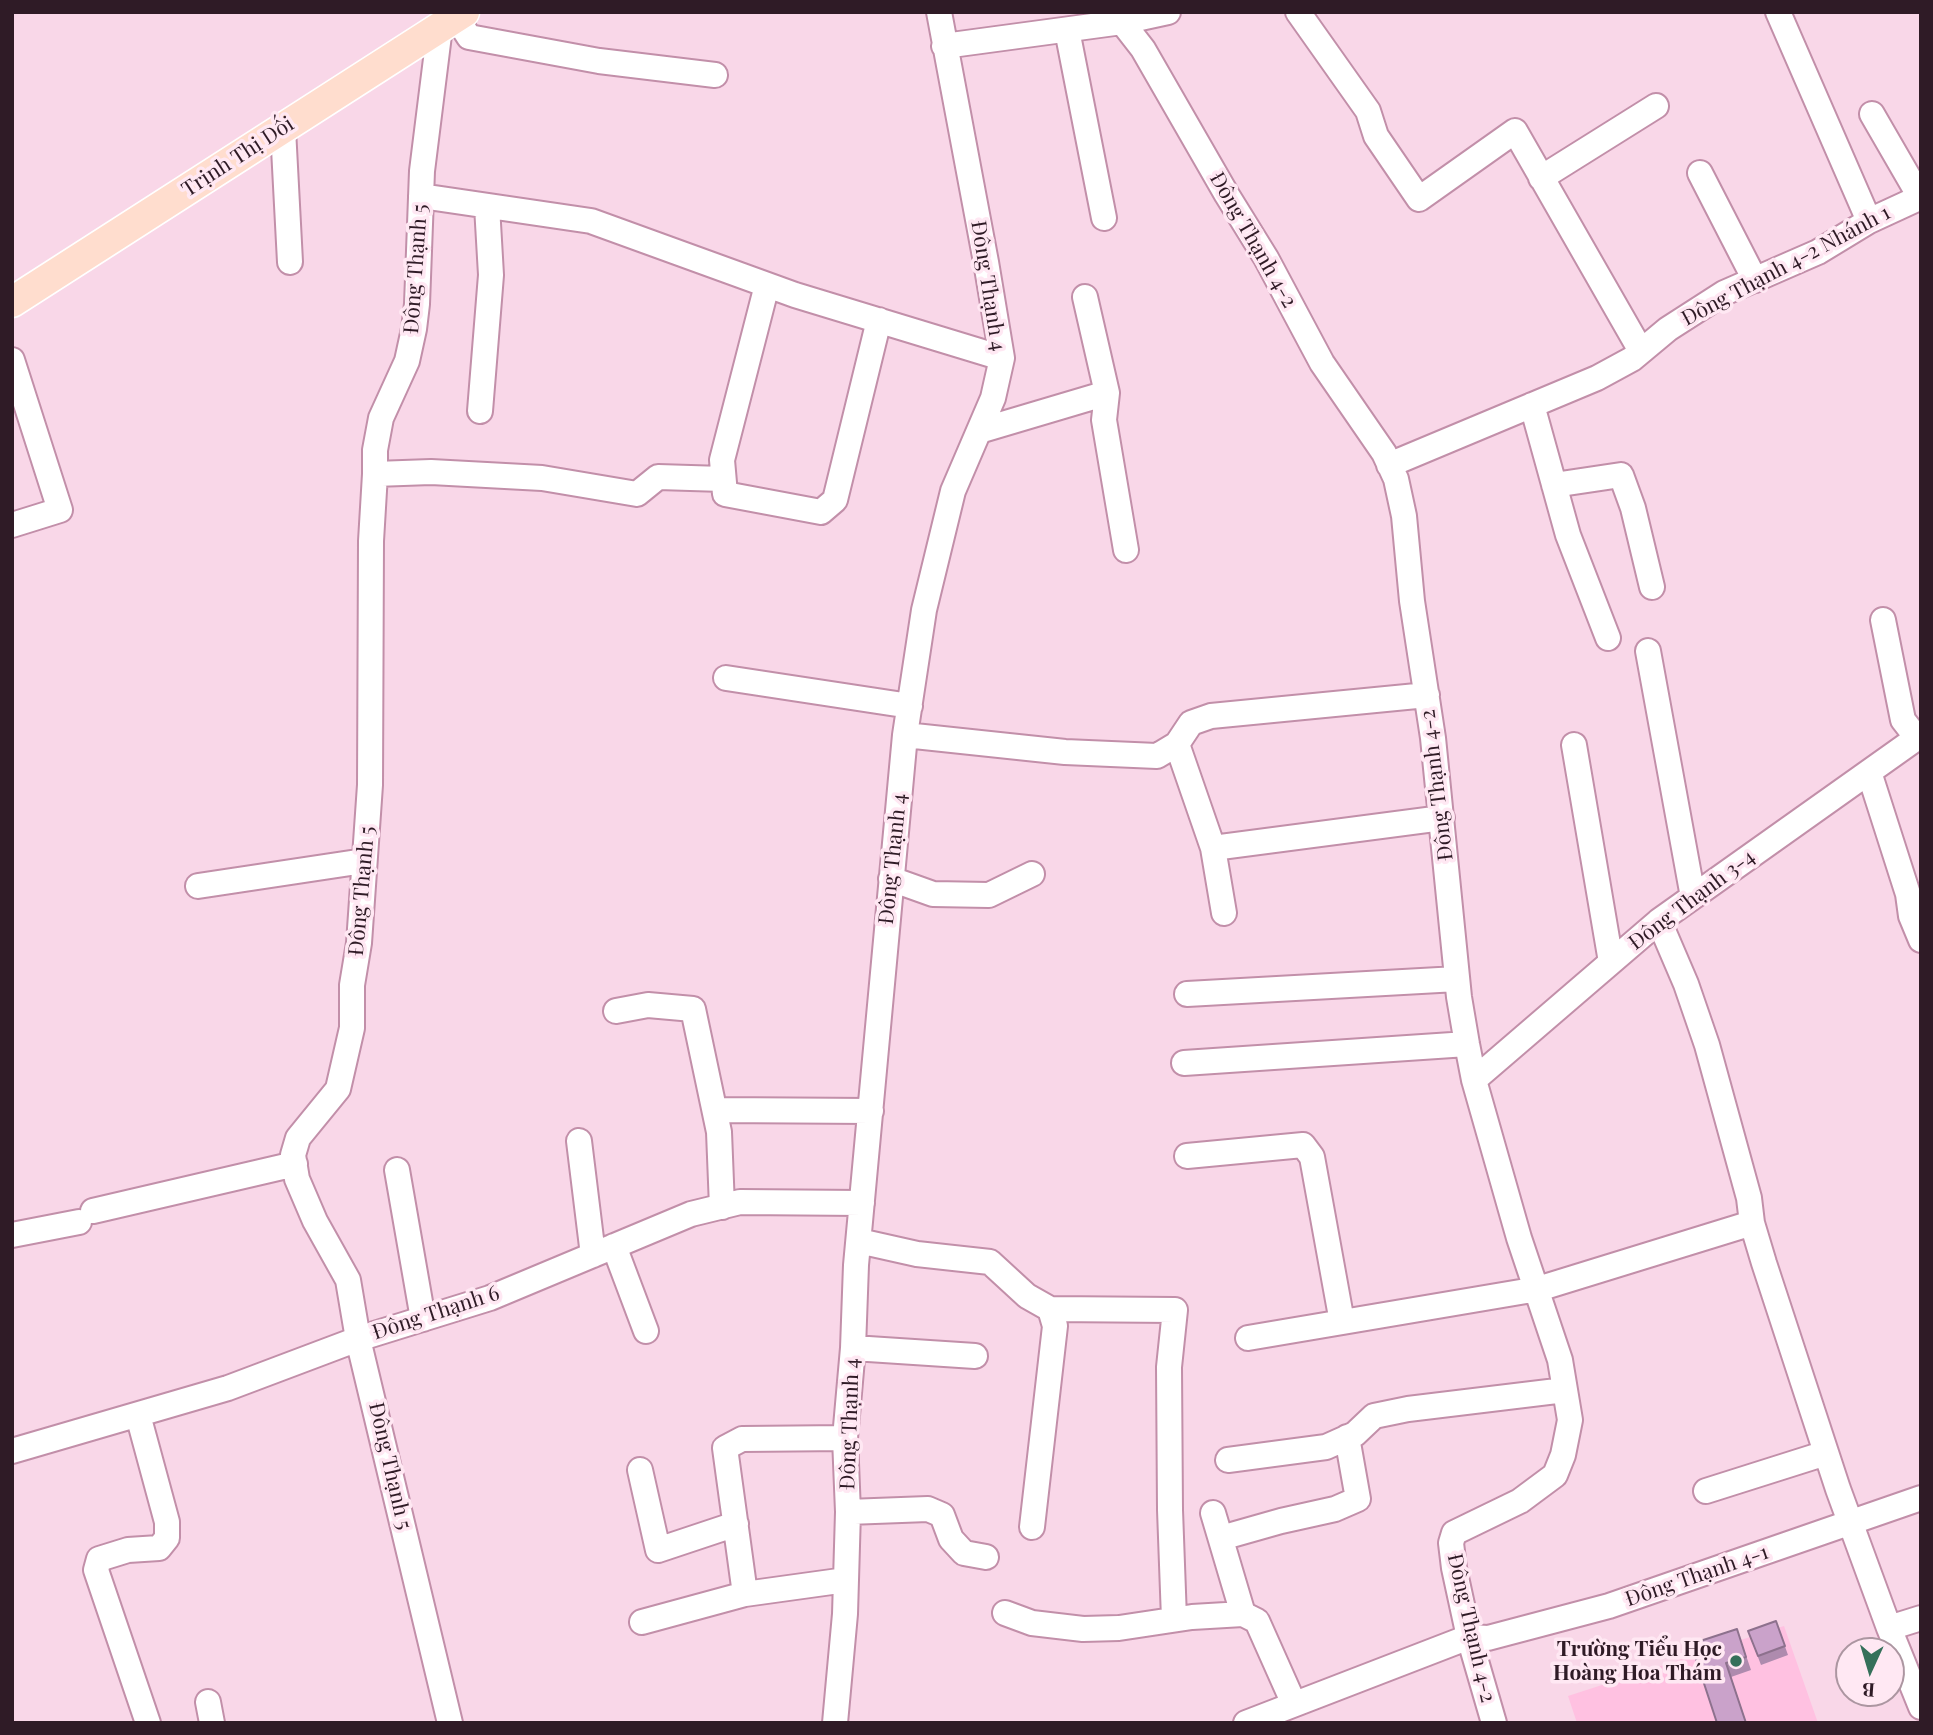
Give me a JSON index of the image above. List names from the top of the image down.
{
  "streets": {
    "main road": ["Trịnh Thị Dối"],
    "street": [
      "Đông Thạnh 4-2",
      "Đông Thạnh 4-2 Nhánh 1",
      "Đông Thạnh 5",
      "Đông Thạnh 4",
      "Đông Thạnh 3-4",
      "Đông Thạnh 6",
      "Đông Thạnh 4-1"
    ]
  },
  "crossings": [
    ["Trịnh Thị Dối", "Đông Thạnh 5"],
    ["Đông Thạnh 4-2", "Đông Thạnh 4-2 Nhánh 1"],
    ["Đông Thạnh 4-2", "Đông Thạnh 3-4"],
    ["Đông Thạnh 4-2", "Đông Thạnh 4-1"],
    ["Đông Thạnh 5", "Đông Thạnh 6"],
    ["Đông Thạnh 4", "Đông Thạnh 6"]
  ],
  "places": ["Trường Tiểu Học Hoàng Hoa Thám"],
  "north": "bottom"
}
